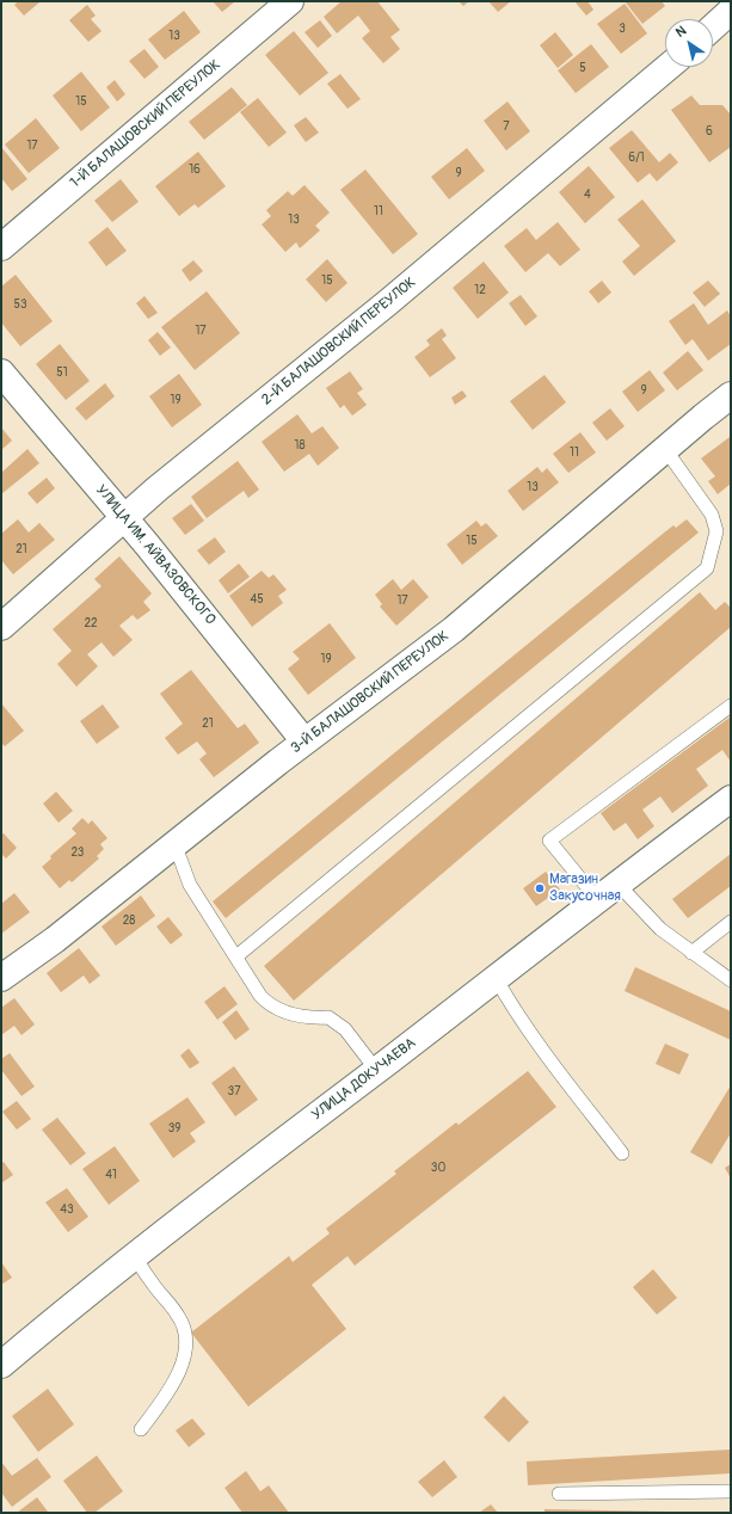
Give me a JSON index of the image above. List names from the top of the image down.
{
  "streets": {
    "street": [
      "1-Й БАЛАШОВСКИЙ ПЕРЕУЛОК",
      "2-Й БАЛАШОВСКИЙ ПЕРЕУЛОК",
      "УЛИЦА ИМ. АЙВАЗОВСКОГО",
      "3-Й БАЛАШОВСКИЙ ПЕРЕУЛОК",
      "УЛИЦА ДОКУЧАЕВА"
    ]
  },
  "crossings": [
    ["2-Й БАЛАШОВСКИЙ ПЕРЕУЛОК", "УЛИЦА ИМ. АЙВАЗОВСКОГО"],
    ["УЛИЦА ИМ. АЙВАЗОВСКОГО", "3-Й БАЛАШОВСКИЙ ПЕРЕУЛОК"]
  ],
  "places": ["Магазин Закусочная"],
  "house_numbers": [
    "3",
    "13",
    "5",
    "15",
    "7",
    "6",
    "17",
    "6/1",
    "16",
    "9",
    "4",
    "11",
    "13",
    "15",
    "12",
    "53",
    "17",
    "51",
    "9",
    "19",
    "18",
    "11",
    "13",
    "15",
    "21",
    "45",
    "17",
    "22",
    "19",
    "21",
    "23",
    "28",
    "37",
    "39",
    "30",
    "41",
    "43"
  ],
  "north": "top left"
}
